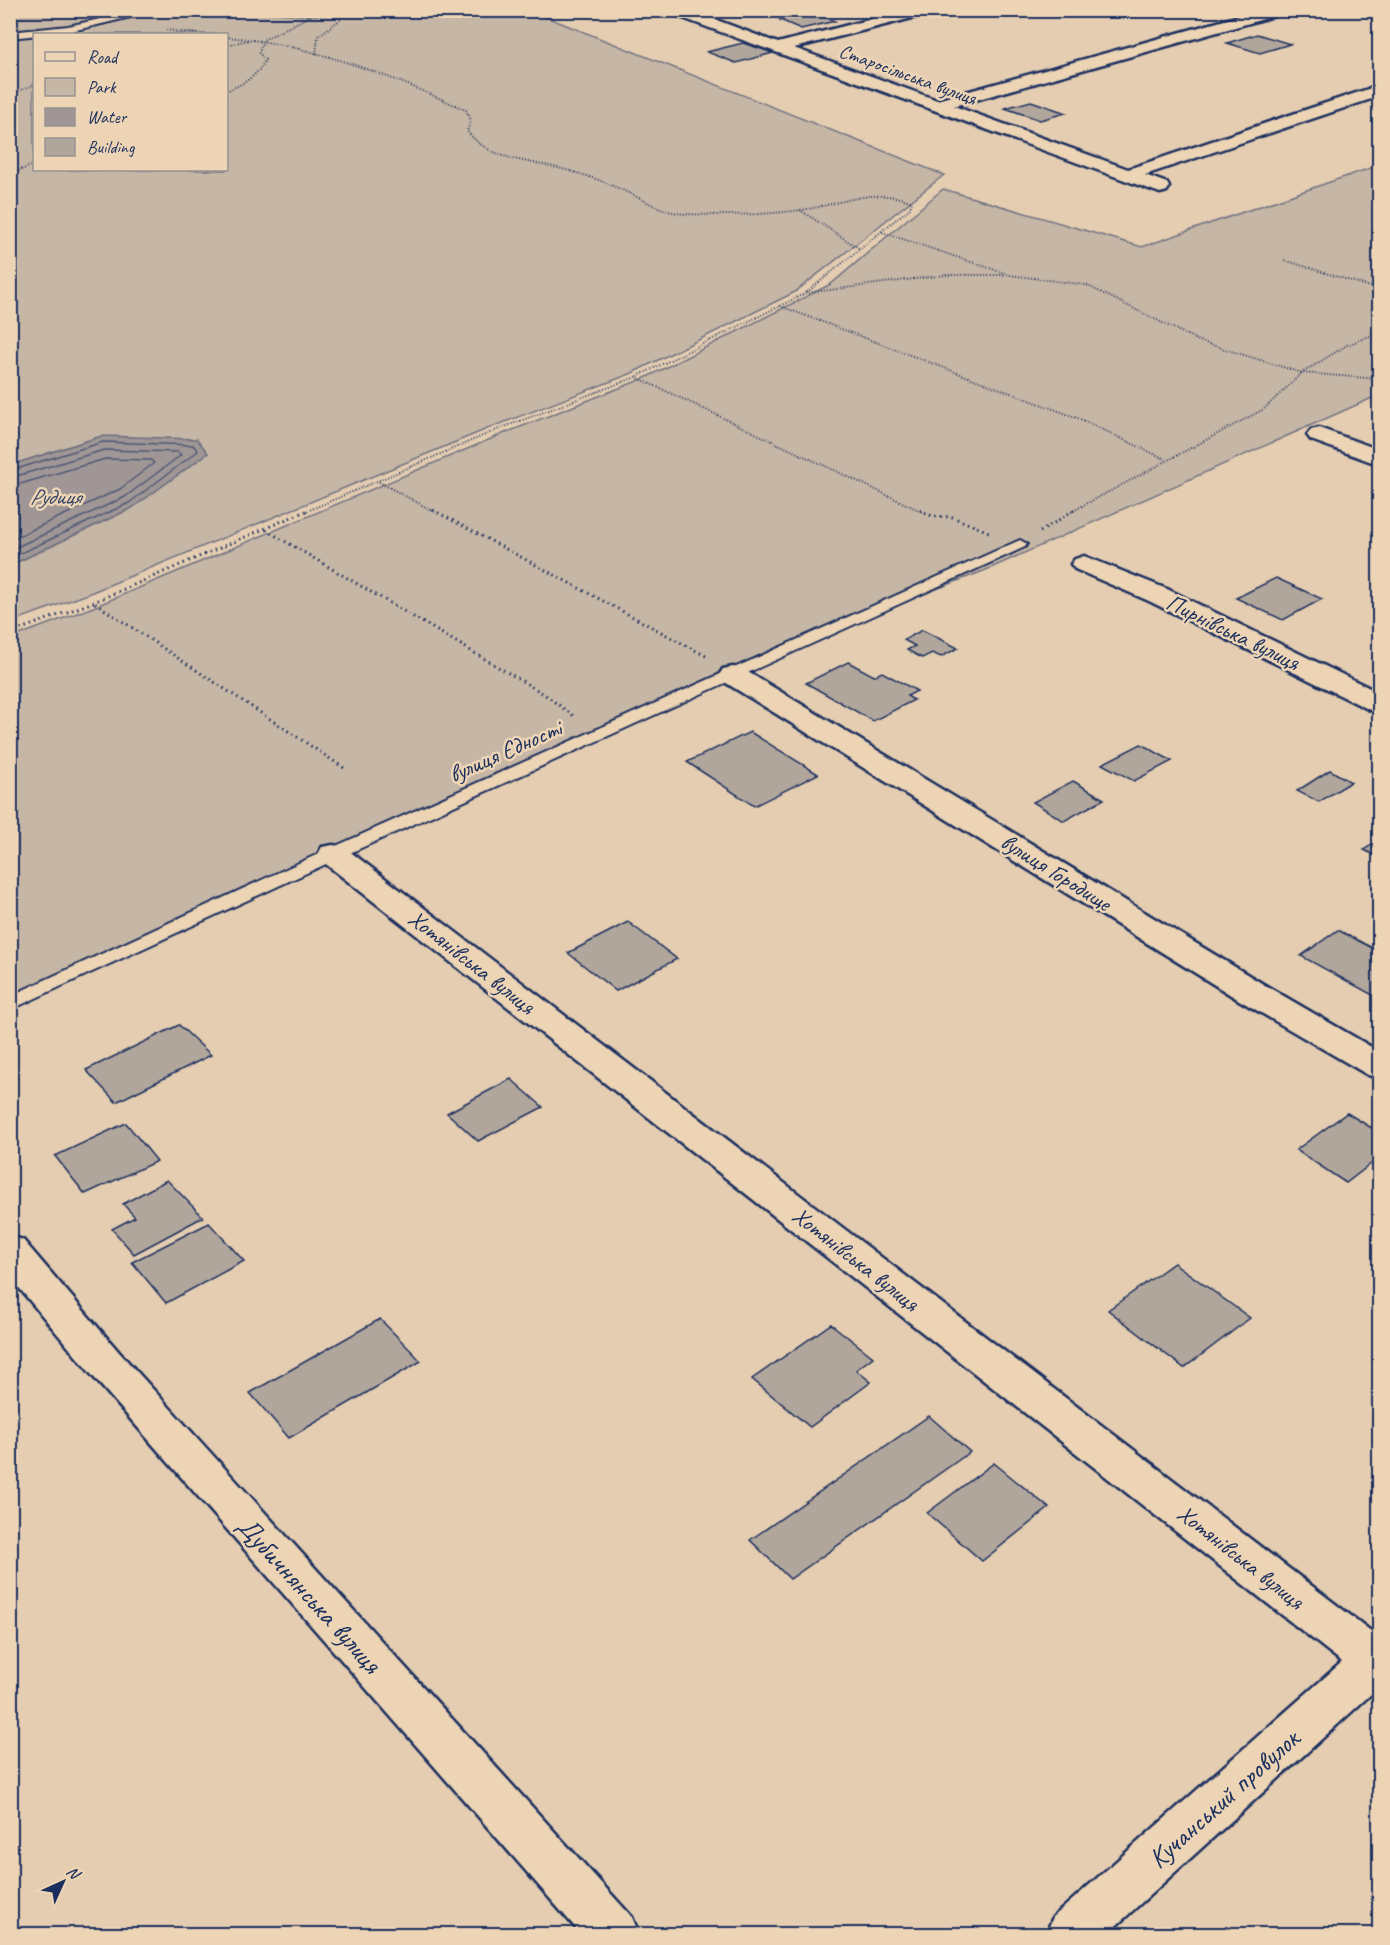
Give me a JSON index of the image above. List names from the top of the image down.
{
  "streets": {
    "street": [
      "Старосільська вулиця",
      "Пирнівська вулиця",
      "вулиця Городище",
      "Хотянівська вулиця",
      "Дубичнянська вулиця",
      "Кучанський провулок"
    ],
    "lane": ["вулиця Єдності"]
  },
  "crossings": [
    ["вулиця Єдності", "вулиця Городище"],
    ["вулиця Єдності", "Хотянівська вулиця"],
    ["Хотянівська вулиця", "Кучанський провулок"]
  ],
  "water": ["Рудиця"],
  "legend": [
    "Road",
    "Park",
    "Water",
    "Building"
  ],
  "north": "top right"
}
